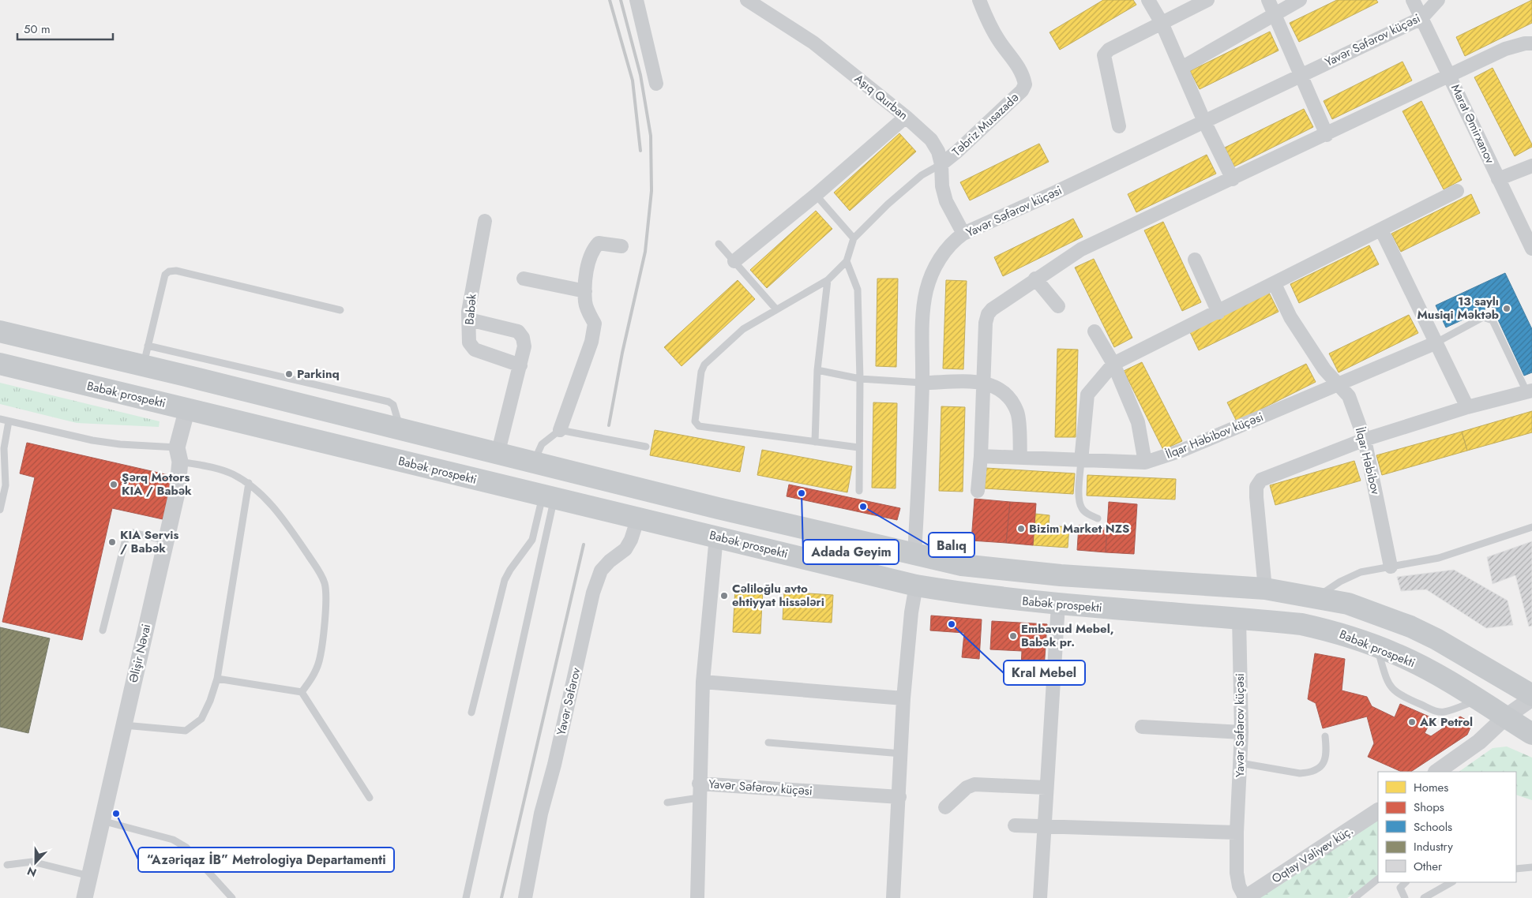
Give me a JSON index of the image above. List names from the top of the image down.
{
  "streets": {
    "main road": ["Babək prospekti"],
    "street": [
      "Yavər Səfərov küçəsi",
      "Aşıq Qurban",
      "Marat Əmirxanov",
      "Təbriz Musazadə",
      "Babək",
      "İlqar Həbibov küçəsi",
      "İlqar Həbibov",
      "Əlişir Nəvai",
      "Yavər Səfərov",
      "Oqtay Vəliyev küç."
    ]
  },
  "crossings": [
    ["Yavər Səfərov küçəsi", "Aşıq Qurban"],
    ["Yavər Səfərov küçəsi", "Marat Əmirxanov"],
    ["Yavər Səfərov küçəsi", "Babək prospekti"],
    ["Yavər Səfərov küçəsi", "Oqtay Vəliyev küç."],
    ["Aşıq Qurban", "Təbriz Musazadə"],
    ["Babək prospekti", "Əlişir Nəvai"],
    ["Babək prospekti", "Yavər Səfərov"],
    ["İlqar Həbibov küçəsi", "İlqar Həbibov"]
  ],
  "places": [
    "13 saylı Musiqi Məktəb",
    "Parkinq",
    "Şərq Motors KIA / Babək",
    "Adada Geyim",
    "Balıq",
    "Bizim Market NZS",
    "KIA Servis / Babək",
    "Cəliloğlu avto ehtiyyat hissələri",
    "Kral Mebel",
    "Embavud Mebel, Babək pr.",
    "AK Petrol",
    "“Azəriqaz İB” Metrologiya Departamenti"
  ],
  "legend": [
    "Homes",
    "Shops",
    "Schools",
    "Industry",
    "Other"
  ],
  "scale_bar": "50 m",
  "north": "bottom"
}
